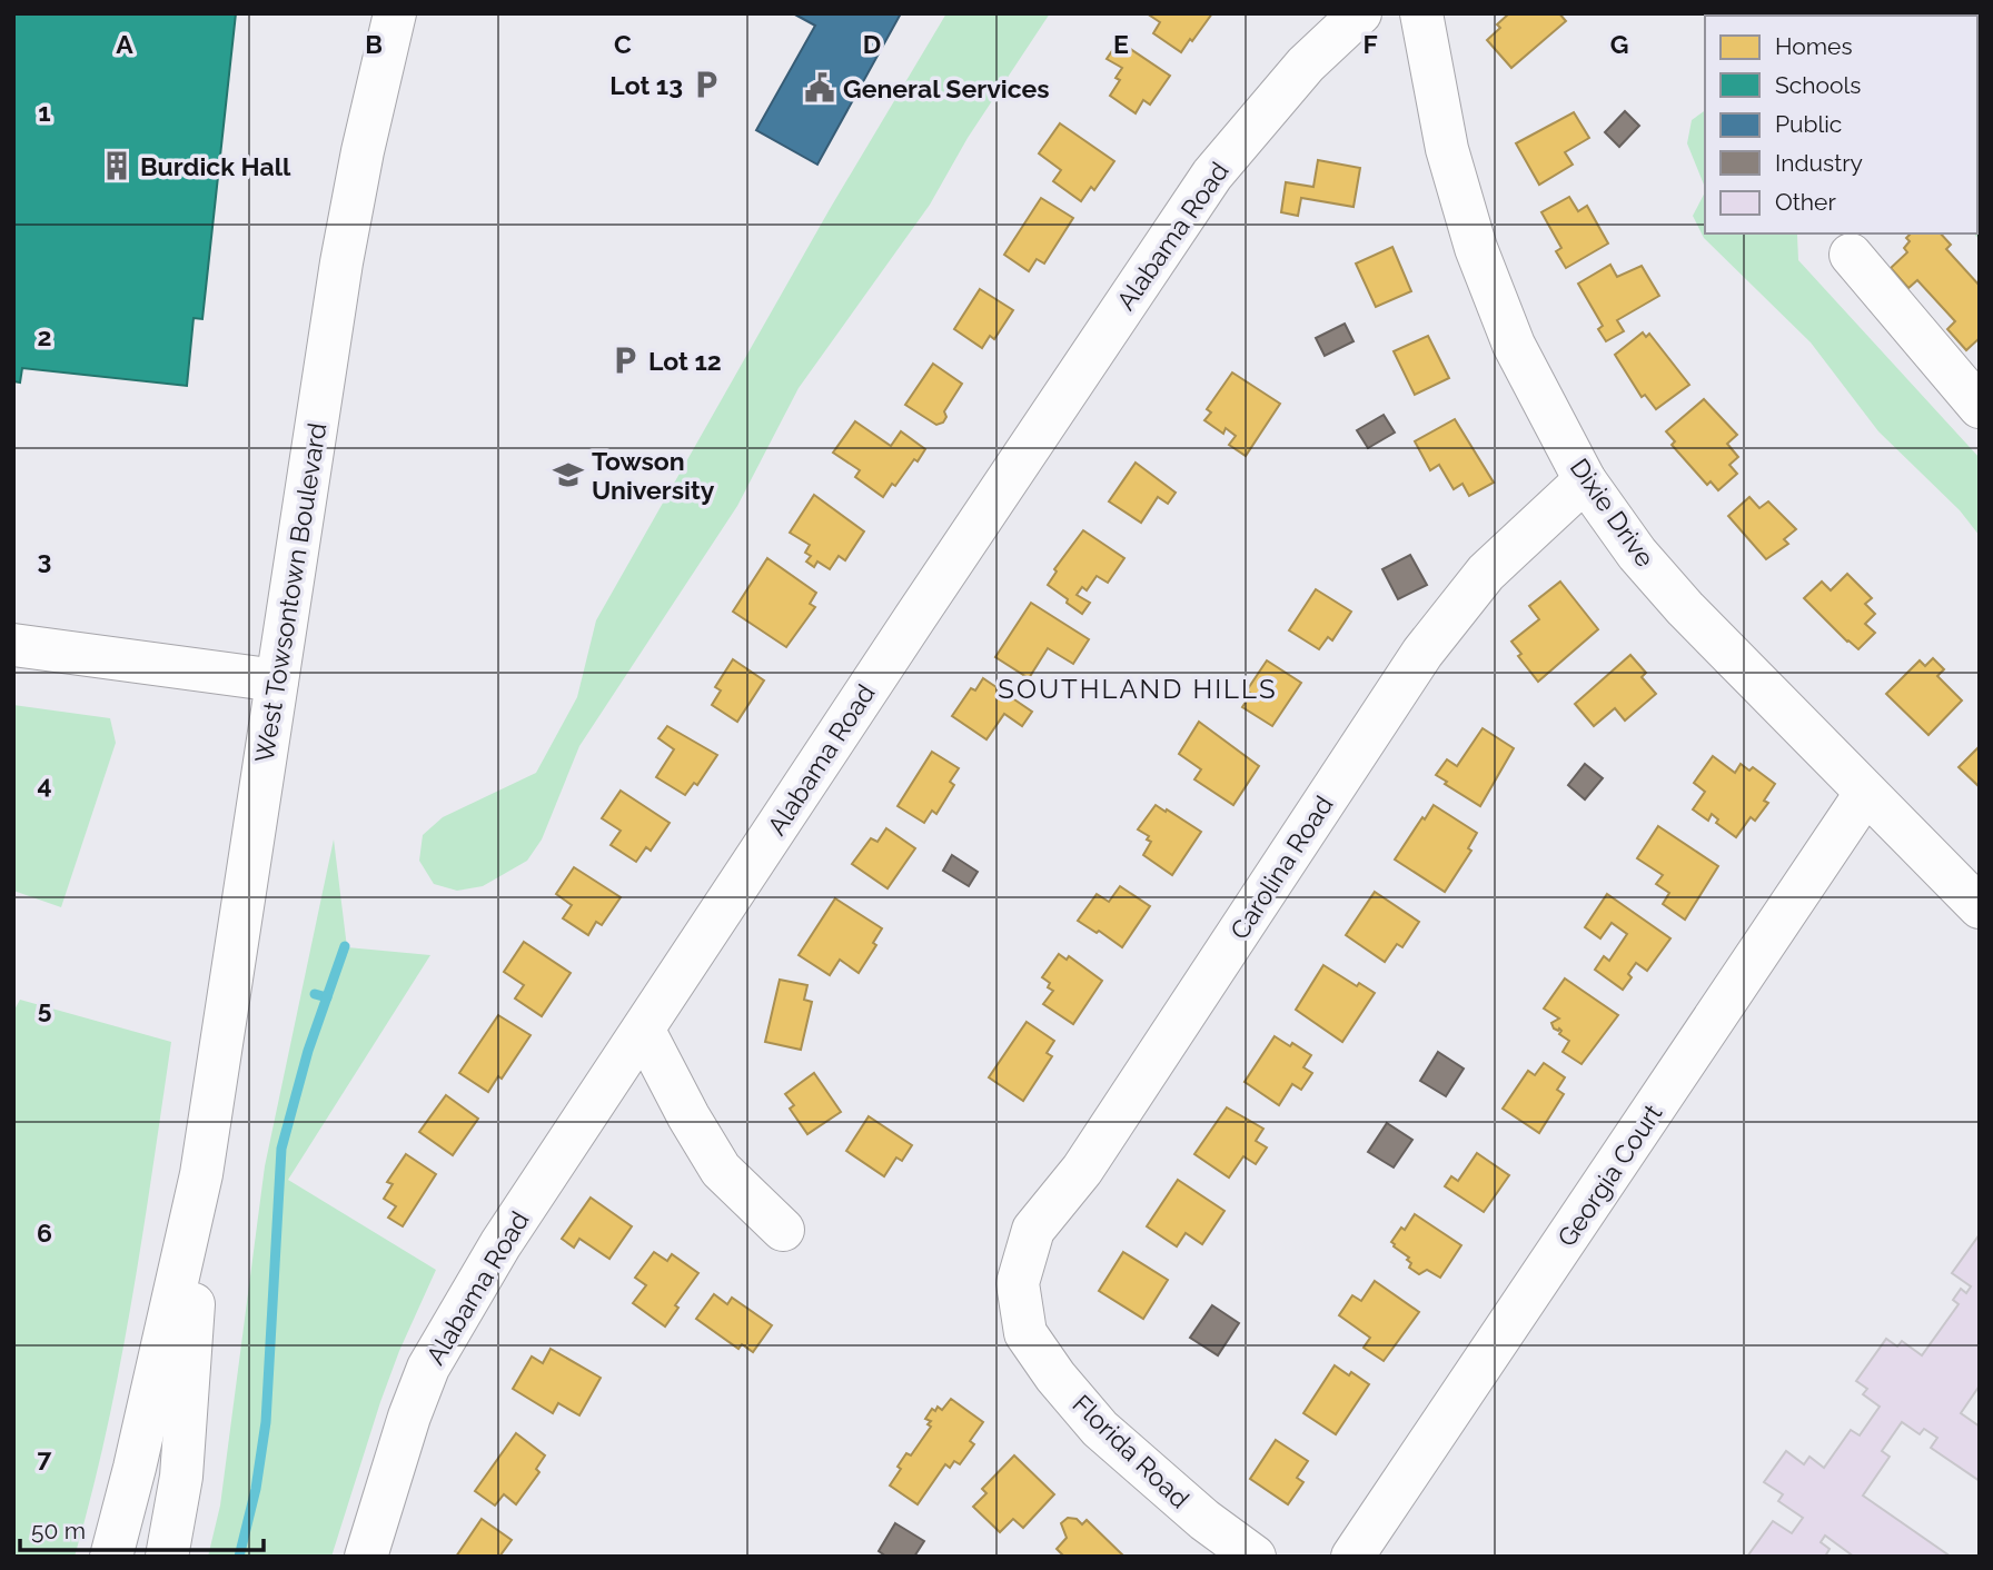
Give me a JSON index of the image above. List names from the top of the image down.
{
  "streets": {
    "street": [
      "Alabama Road",
      "Dixie Drive",
      "West Towsontown Boulevard",
      "Carolina Road",
      "Georgia Court",
      "Florida Road"
    ]
  },
  "crossings": [
    ["Dixie Drive", "Carolina Road"],
    ["Dixie Drive", "Georgia Court"],
    ["Carolina Road", "Florida Road"]
  ],
  "districts": ["SOUTHLAND HILLS"],
  "places": {
    "parking": ["Lot 13", "Lot 12"],
    "public building": ["General Services"],
    "building": ["Burdick Hall"],
    "school or university": ["Towson University"]
  },
  "legend": [
    "Homes",
    "Schools",
    "Public",
    "Industry",
    "Other"
  ],
  "scale_bar": "50 m",
  "grid": {
    "columns": [
      "A",
      "B",
      "C",
      "D",
      "E",
      "F",
      "G"
    ],
    "rows": [
      "1",
      "2",
      "3",
      "4",
      "5",
      "6",
      "7"
    ]
  }
}
